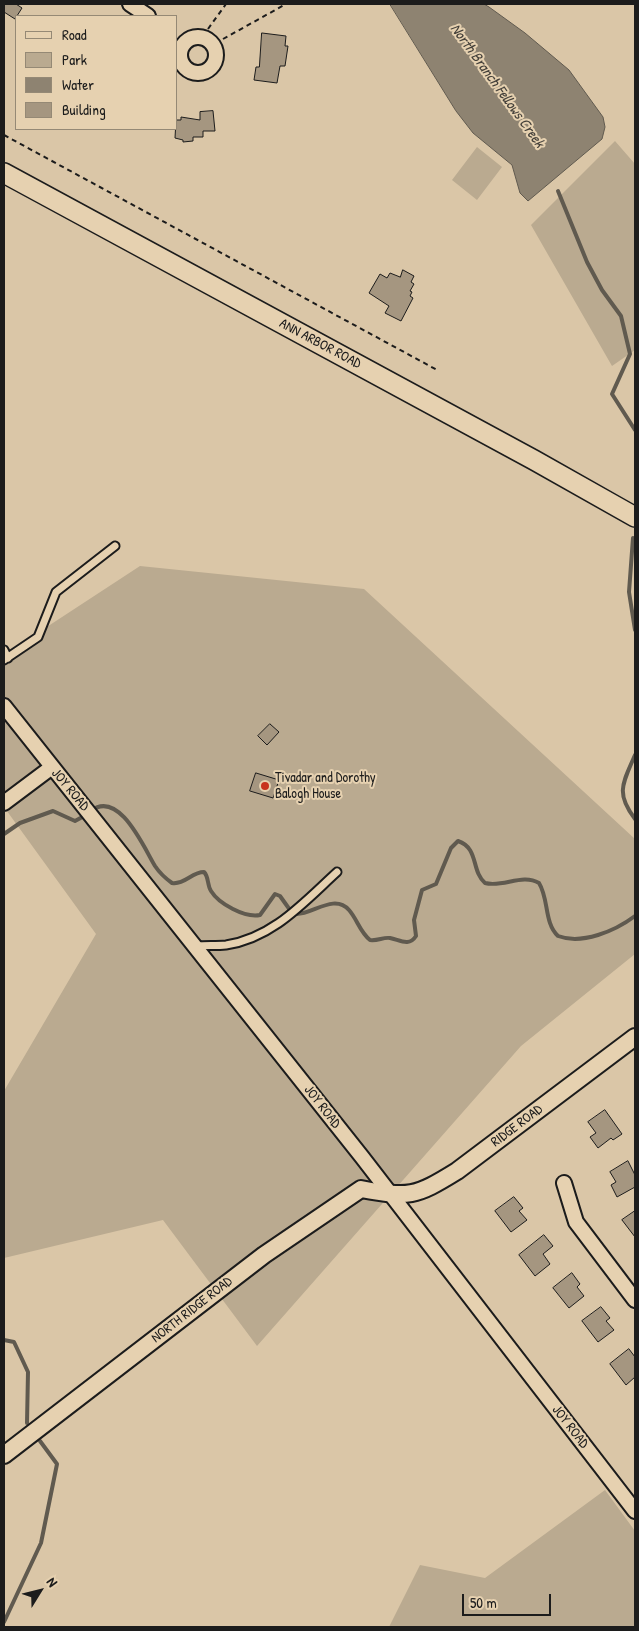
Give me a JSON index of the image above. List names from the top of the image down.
{
  "streets": {
    "main road": ["ANN ARBOR ROAD"],
    "street": ["JOY ROAD", "RIDGE ROAD", "NORTH RIDGE ROAD"]
  },
  "crossings": [
    ["JOY ROAD", "RIDGE ROAD"],
    ["JOY ROAD", "NORTH RIDGE ROAD"],
    ["RIDGE ROAD", "NORTH RIDGE ROAD"]
  ],
  "water": ["North Branch Fellows Creek"],
  "places": ["Tivadar and Dorothy Balogh House"],
  "legend": [
    "Road",
    "Park",
    "Water",
    "Building"
  ],
  "scale_bar": "50 m",
  "north": "top right"
}
